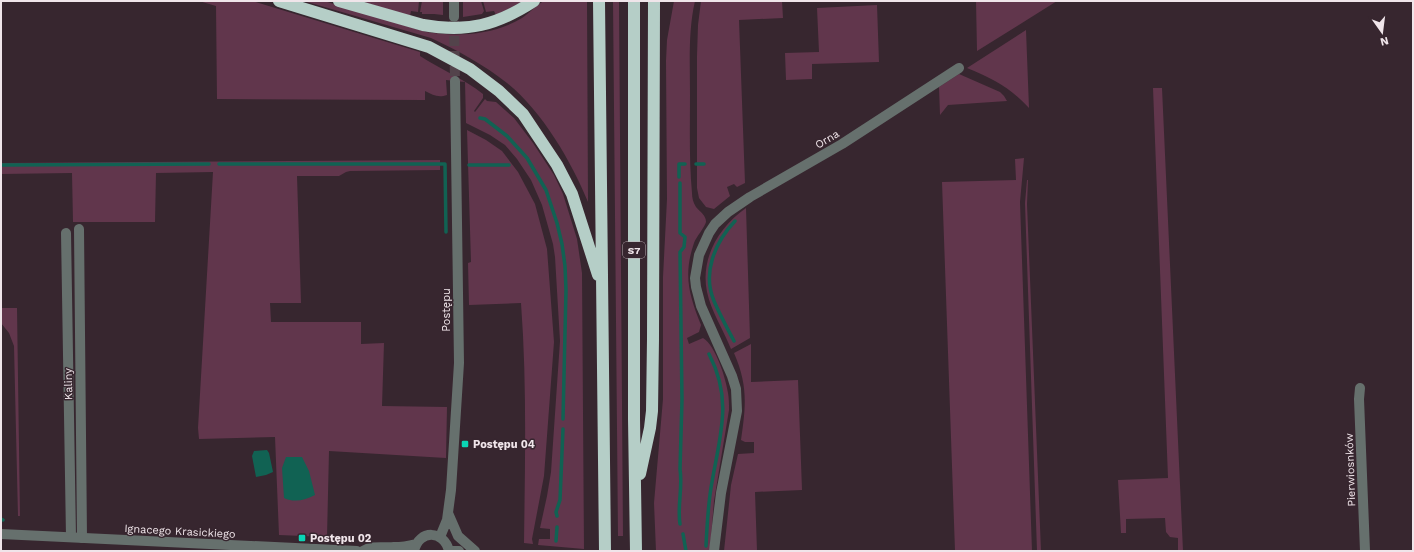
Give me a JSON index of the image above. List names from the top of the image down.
{
  "streets": {
    "highway": ["S7"],
    "street": [
      "Orna",
      "Postępu",
      "Kaliny",
      "Pierwiosnków",
      "Ignacego Krasickiego"
    ]
  },
  "crossings": [
    ["Kaliny", "Ignacego Krasickiego"]
  ],
  "places": {
    "transit": ["Postępu 04", "Postępu 02"]
  },
  "north": "bottom"
}
